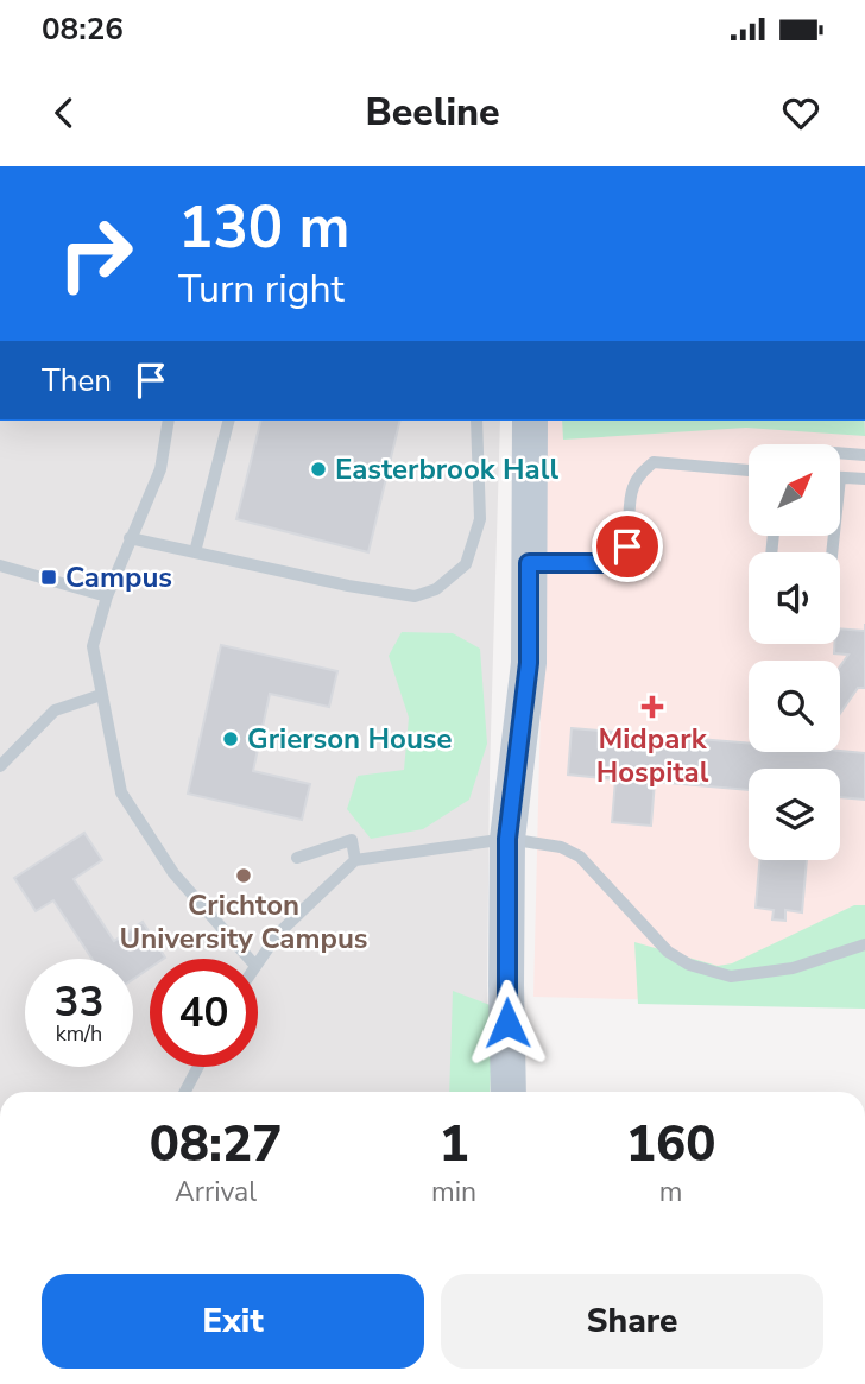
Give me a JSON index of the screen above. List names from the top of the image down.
{
  "places": {
    "other": ["Easterbrook Hall", "Grierson House", "Crichton University Campus"],
    "transit": ["Campus"],
    "health": ["Midpark Hospital"]
  },
  "north": "top right",
  "page": {
    "status": "08:26",
    "header": "Beeline",
    "turn": ["130 m", "Turn right"],
    "then": "Then",
    "speed": "33 km/h",
    "limit": "40",
    "eta": [
      "08:27",
      "Arrival",
      "1",
      "min",
      "160",
      "m"
    ],
    "buttons": ["Exit", "Share"]
  }
}
